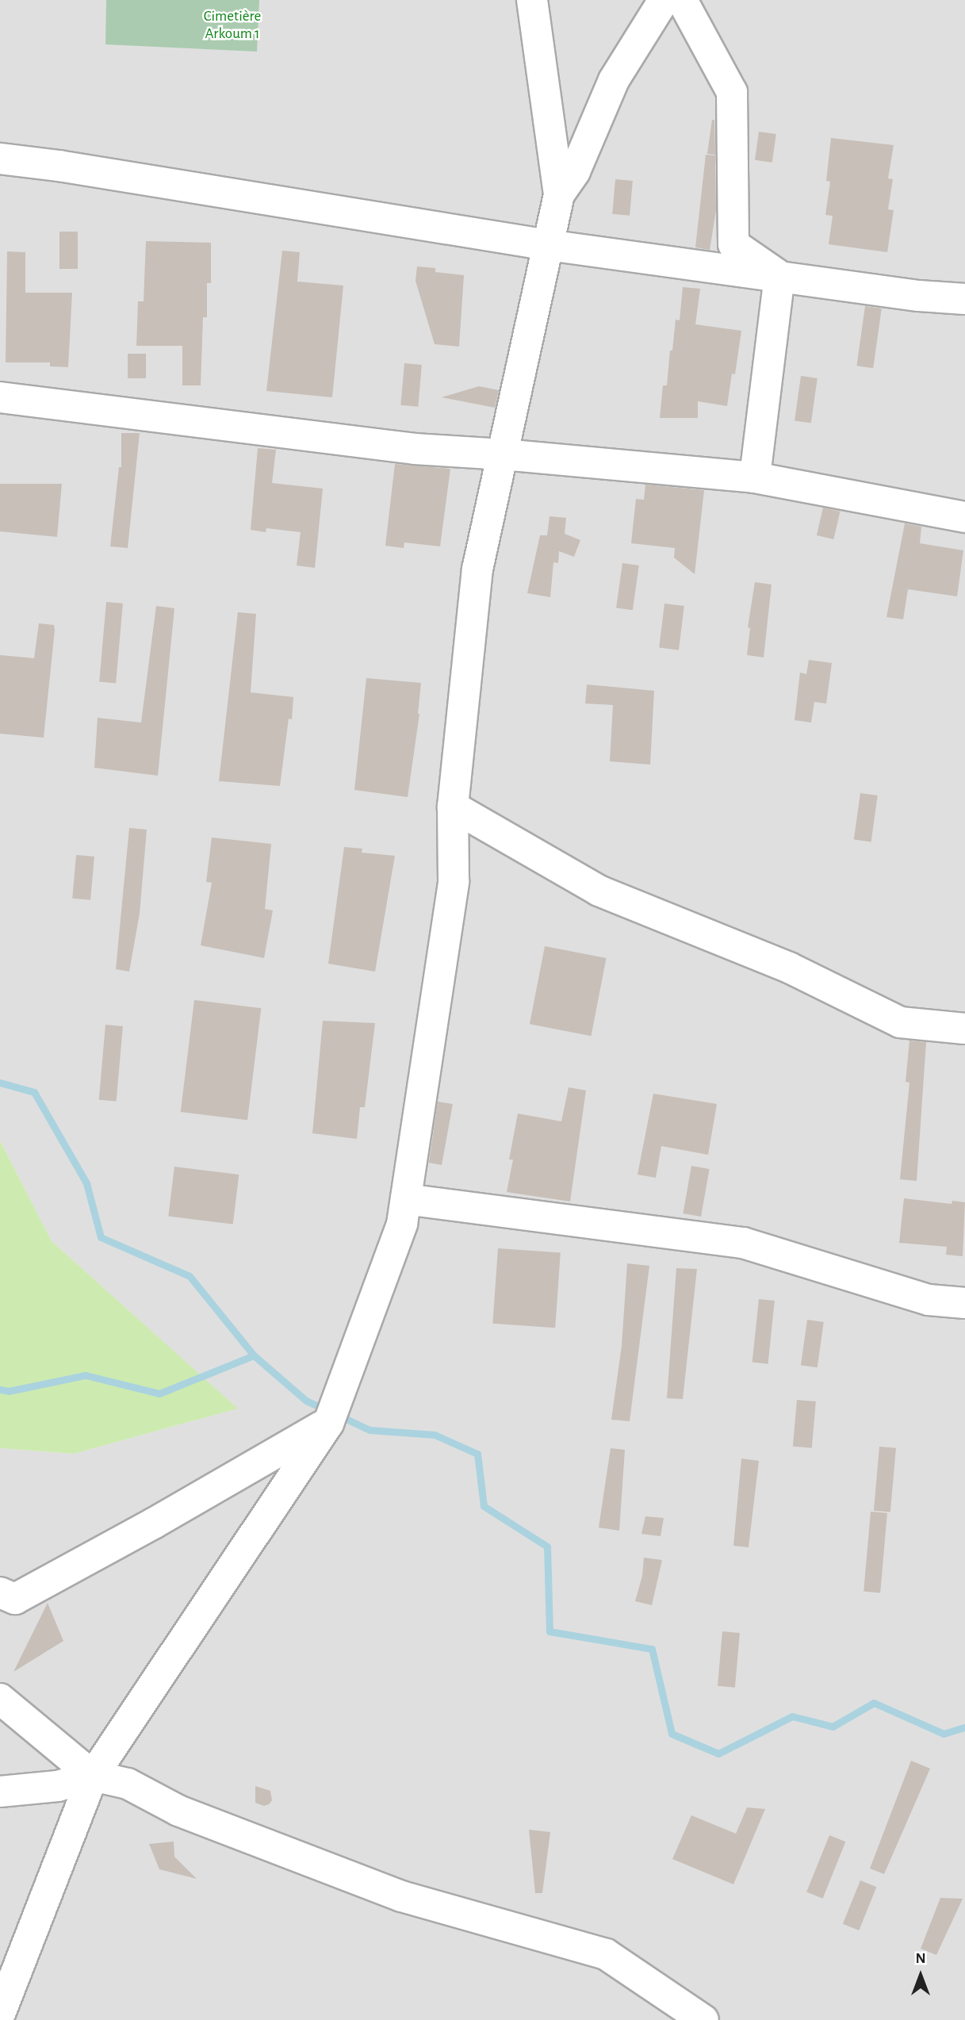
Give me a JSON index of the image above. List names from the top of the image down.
{
  "parks": ["Cimetière Arkoum 1"],
  "north": "top"
}
